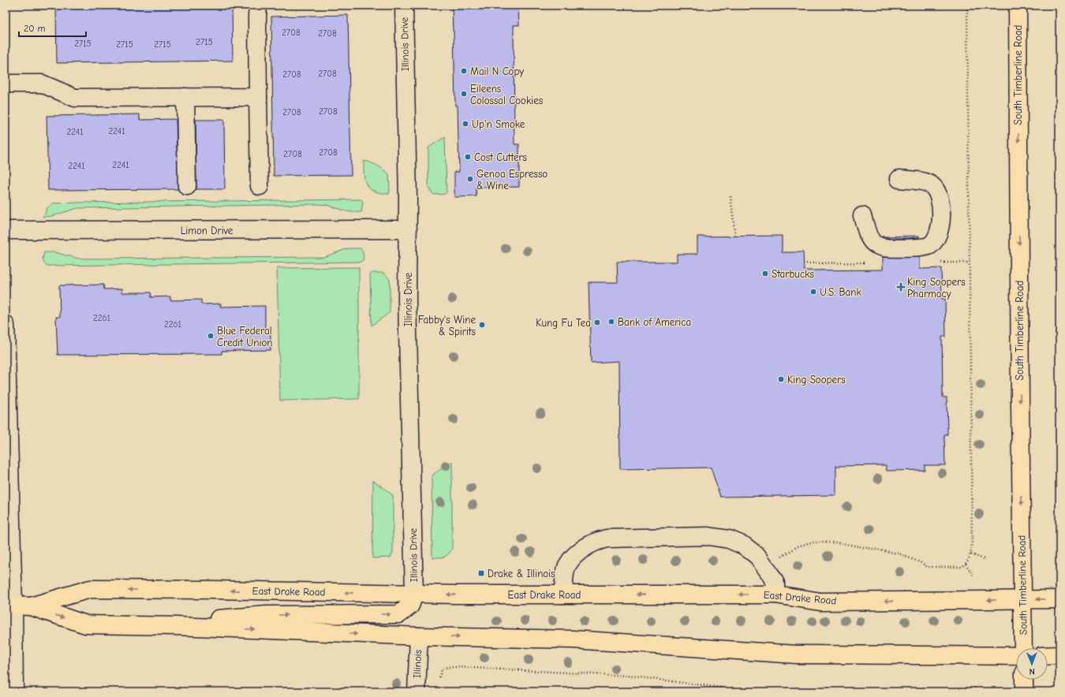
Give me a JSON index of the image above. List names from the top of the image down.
{
  "streets": {
    "main road": ["South Timberline Road", "East Drake Road"],
    "street": ["Illinois Drive", "Limon Drive", "Illinois"]
  },
  "crossings": [
    ["Illinois Drive", "Limon Drive"],
    ["Illinois Drive", "East Drake Road"],
    ["South Timberline Road", "East Drake Road"],
    ["East Drake Road", "Illinois"]
  ],
  "one_way": ["South Timberline Road"],
  "places": {
    "other": [
      "Mail N Copy",
      "Eileens Colossal Cookies",
      "Up'n Smoke",
      "Cost Cutters",
      "Genoa Espresso & Wine",
      "Starbucks",
      "U.S. Bank",
      "Bank of America",
      "Kung Fu Tea",
      "Fabby's Wine & Spirits",
      "Blue Federal Credit Union",
      "King Soopers"
    ],
    "health": ["King Soopers Pharmacy"],
    "transit": ["Drake & Illinois"]
  },
  "house_numbers": [
    "2708",
    "2708",
    "2715",
    "2715",
    "2715",
    "2715",
    "2708",
    "2708",
    "2708",
    "2708",
    "2241",
    "2241",
    "2708",
    "2708",
    "2241",
    "2241",
    "2261",
    "2261"
  ],
  "scale_bar": "20 m",
  "north": "bottom"
}
